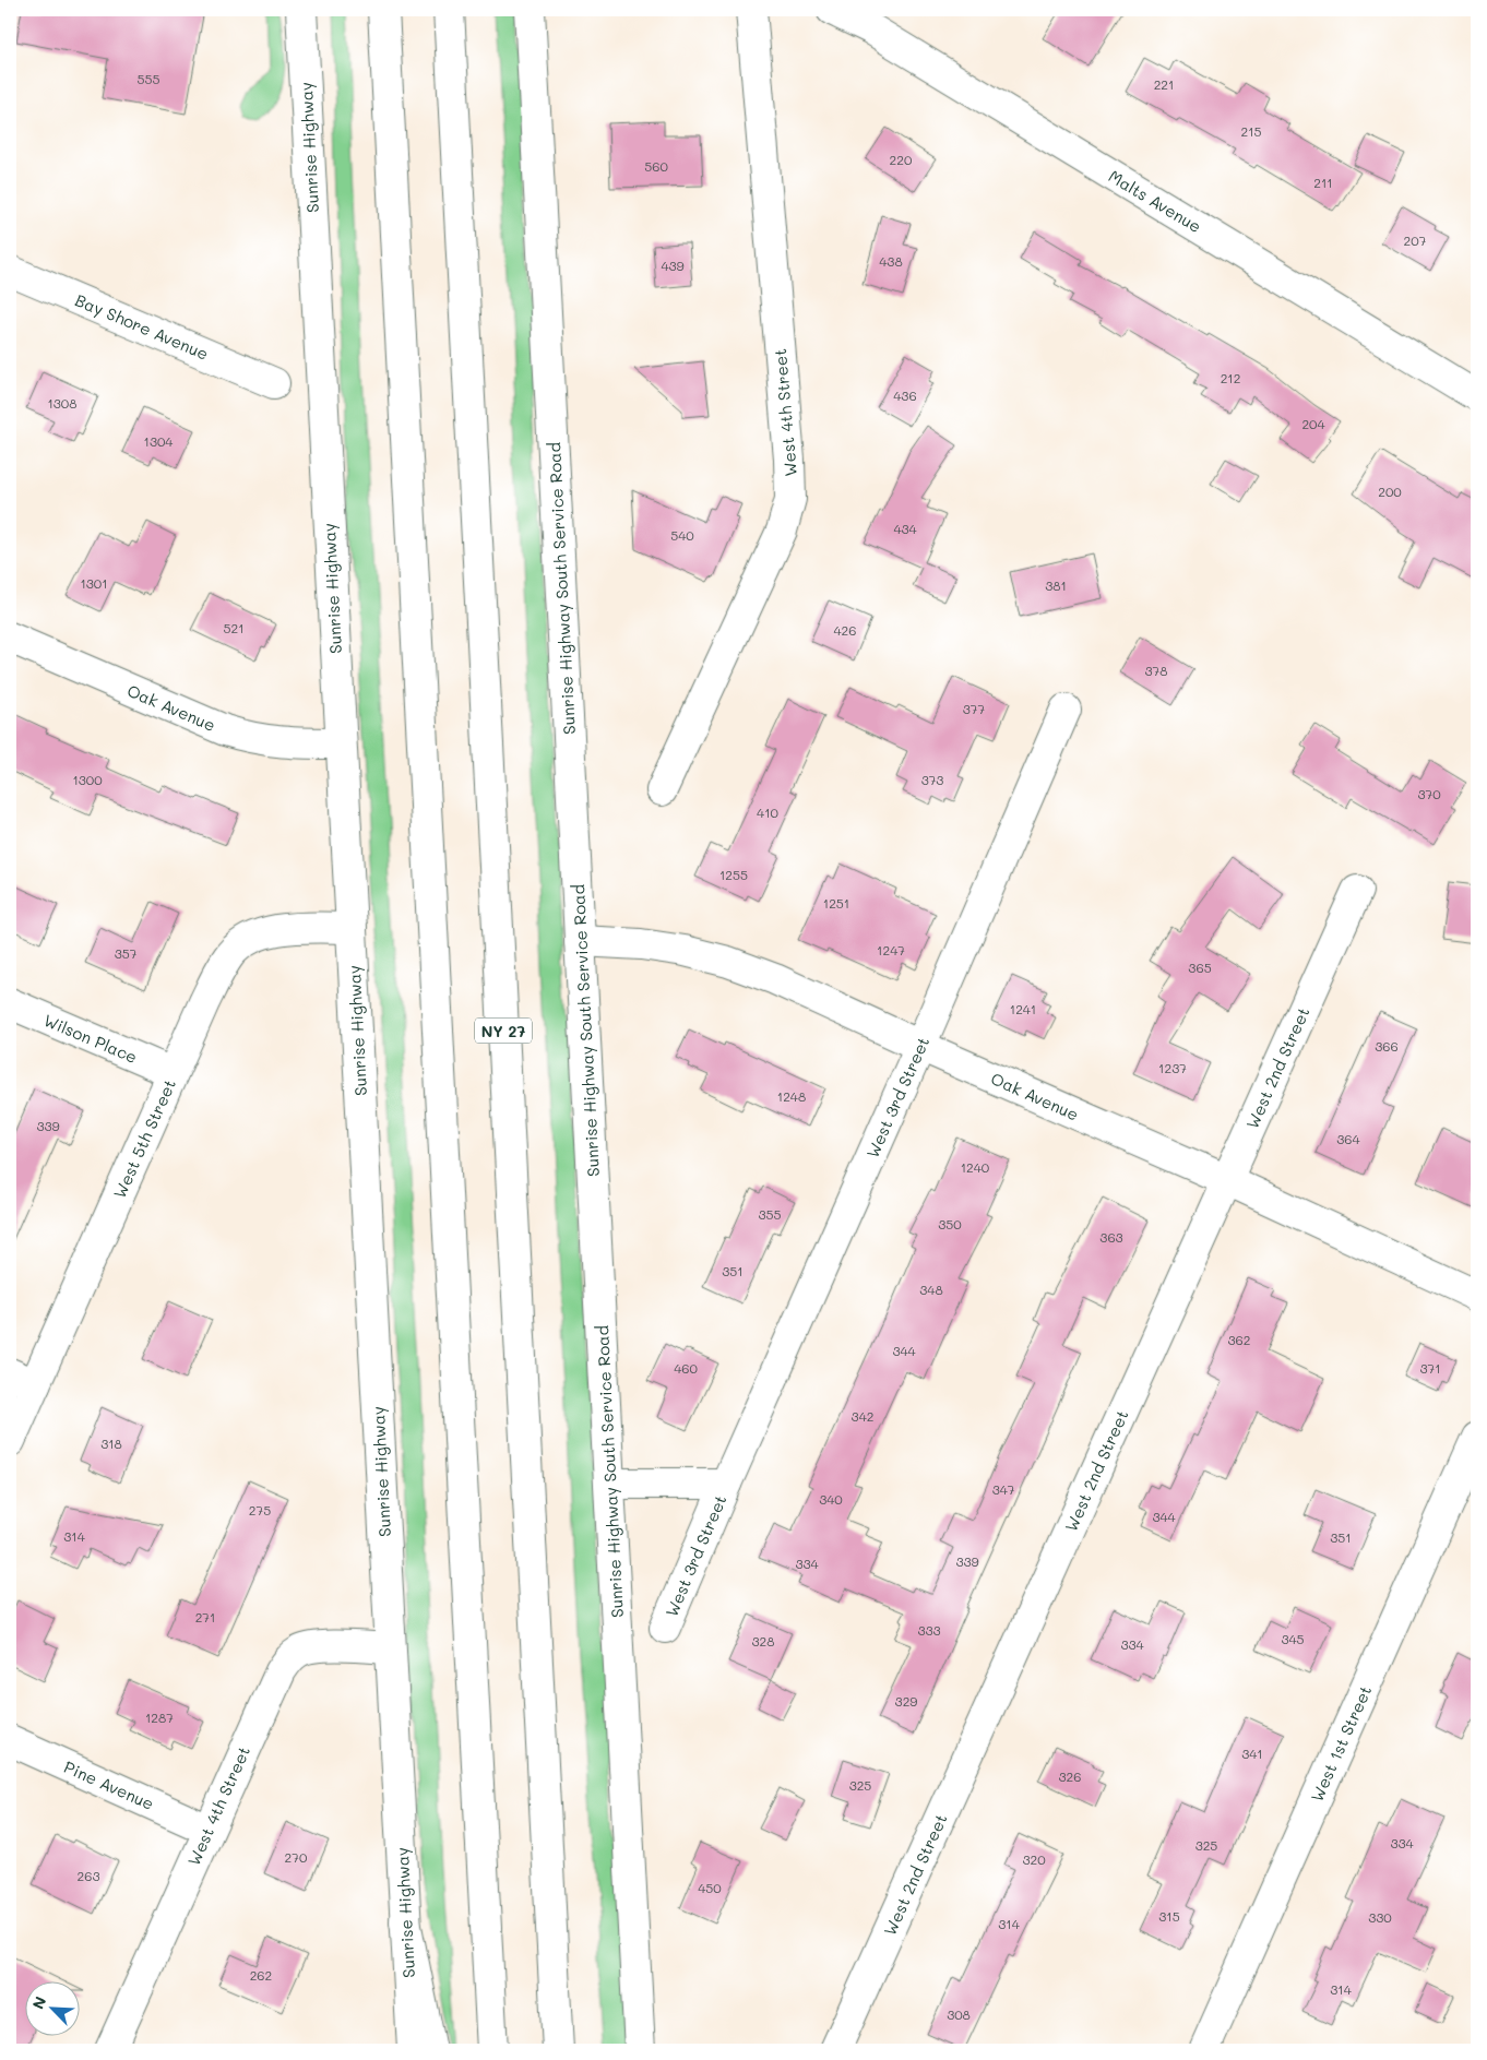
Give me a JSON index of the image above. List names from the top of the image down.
{
  "streets": {
    "main road": [
      "Sunrise Highway",
      "Malts Avenue",
      "Bay Shore Avenue",
      "West 4th Street",
      "Sunrise Highway South Service Road",
      "Oak Avenue",
      "NY 27",
      "Wilson Place",
      "West 2nd Street",
      "West 3rd Street",
      "West 5th Street",
      "West 1st Street",
      "Pine Avenue"
    ]
  },
  "crossings": [
    ["Sunrise Highway", "West 4th Street"],
    ["Sunrise Highway", "Oak Avenue"],
    ["Sunrise Highway", "West 5th Street"],
    ["West 4th Street", "Pine Avenue"],
    ["Sunrise Highway South Service Road", "Oak Avenue"],
    ["Sunrise Highway South Service Road", "West 3rd Street"],
    ["Oak Avenue", "West 2nd Street"],
    ["Oak Avenue", "West 3rd Street"],
    ["Wilson Place", "West 5th Street"]
  ],
  "house_numbers": [
    "555",
    "221",
    "215",
    "220",
    "560",
    "211",
    "207",
    "438",
    "439",
    "212",
    "436",
    "1308",
    "204",
    "1304",
    "200",
    "434",
    "540",
    "1301",
    "381",
    "521",
    "426",
    "378",
    "377",
    "1300",
    "373",
    "370",
    "410",
    "1255",
    "1251",
    "1247",
    "357",
    "365",
    "1241",
    "366",
    "1237",
    "1248",
    "339",
    "364",
    "1240",
    "355",
    "350",
    "363",
    "351",
    "348",
    "362",
    "344",
    "460",
    "371",
    "342",
    "318",
    "347",
    "340",
    "275",
    "344",
    "314",
    "351",
    "339",
    "334",
    "271",
    "333",
    "345",
    "328",
    "334",
    "329",
    "1287",
    "341",
    "326",
    "325",
    "334",
    "325",
    "270",
    "320",
    "263",
    "450",
    "315",
    "330",
    "314",
    "262",
    "314",
    "308"
  ],
  "north": "top left"
}
